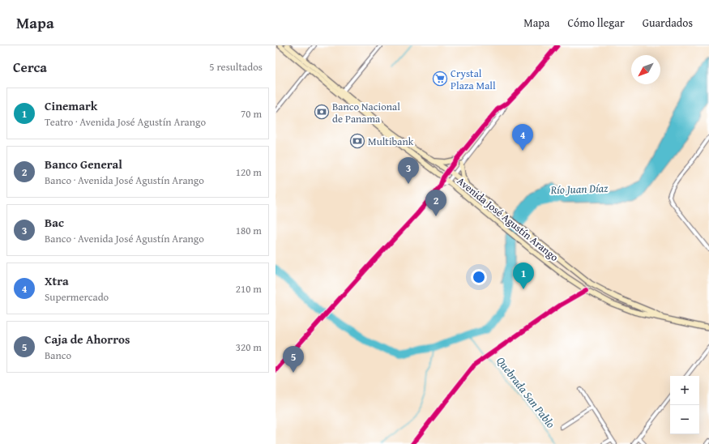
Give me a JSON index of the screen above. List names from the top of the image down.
{
  "streets": {
    "main road": ["Avenida José Agustín Arango"]
  },
  "water": ["Río Juan Díaz", "Quebrada San Pablo"],
  "places": {
    "supermarket": ["Crystal Plaza Mall"],
    "bank": ["Banco Nacional de Panama", "Multibank"]
  },
  "north": "bottom left",
  "page": {
    "header": "Mapa",
    "nav": ["Mapa", "Cómo llegar", "Guardados"],
    "heading": ["Cerca", "5 resultados"],
    "list": [
      {
        "mark": "1",
        "name": "Cinemark",
        "note": "Teatro · Avenida José Agustín Arango",
        "value": "70 m"
      },
      {
        "mark": "2",
        "name": "Banco General",
        "note": "Banco · Avenida José Agustín Arango",
        "value": "120 m"
      },
      {
        "mark": "3",
        "name": "Bac",
        "note": "Banco · Avenida José Agustín Arango",
        "value": "180 m"
      },
      {
        "mark": "4",
        "name": "Xtra",
        "note": "Supermercado",
        "value": "210 m"
      },
      {
        "mark": "5",
        "name": "Caja de Ahorros",
        "note": "Banco",
        "value": "320 m"
      }
    ],
    "pins": [
      "4",
      "3",
      "2",
      "1",
      "5"
    ],
    "map_buttons": ["+", "−"]
  }
}
